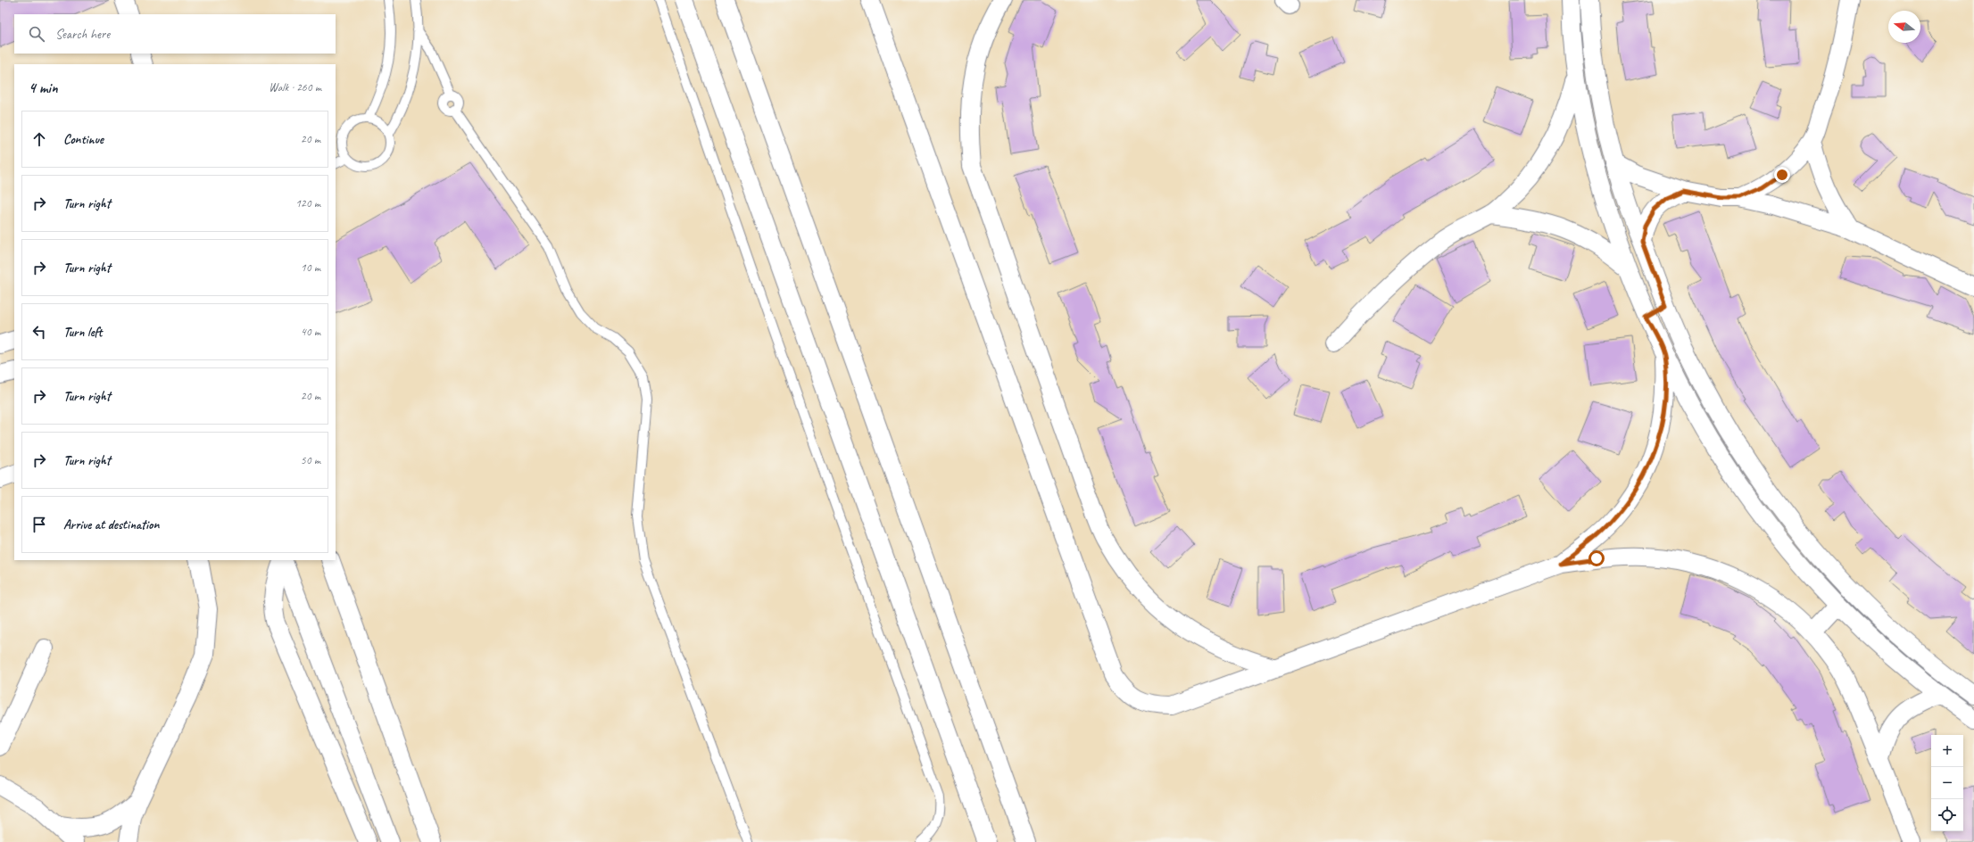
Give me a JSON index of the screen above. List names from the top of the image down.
{
  "north": "left",
  "page": {
    "search": "Search here",
    "heading": ["4 min", "Walk · 260 m"],
    "list": [
      ["Continue", "20 m"],
      ["Turn right", "120 m"],
      ["Turn right", "10 m"],
      ["Turn left", "40 m"],
      ["Turn right", "20 m"],
      ["Turn right", "50 m"],
      "Arrive at destination"
    ],
    "map_buttons": ["+", "−"]
  }
}
